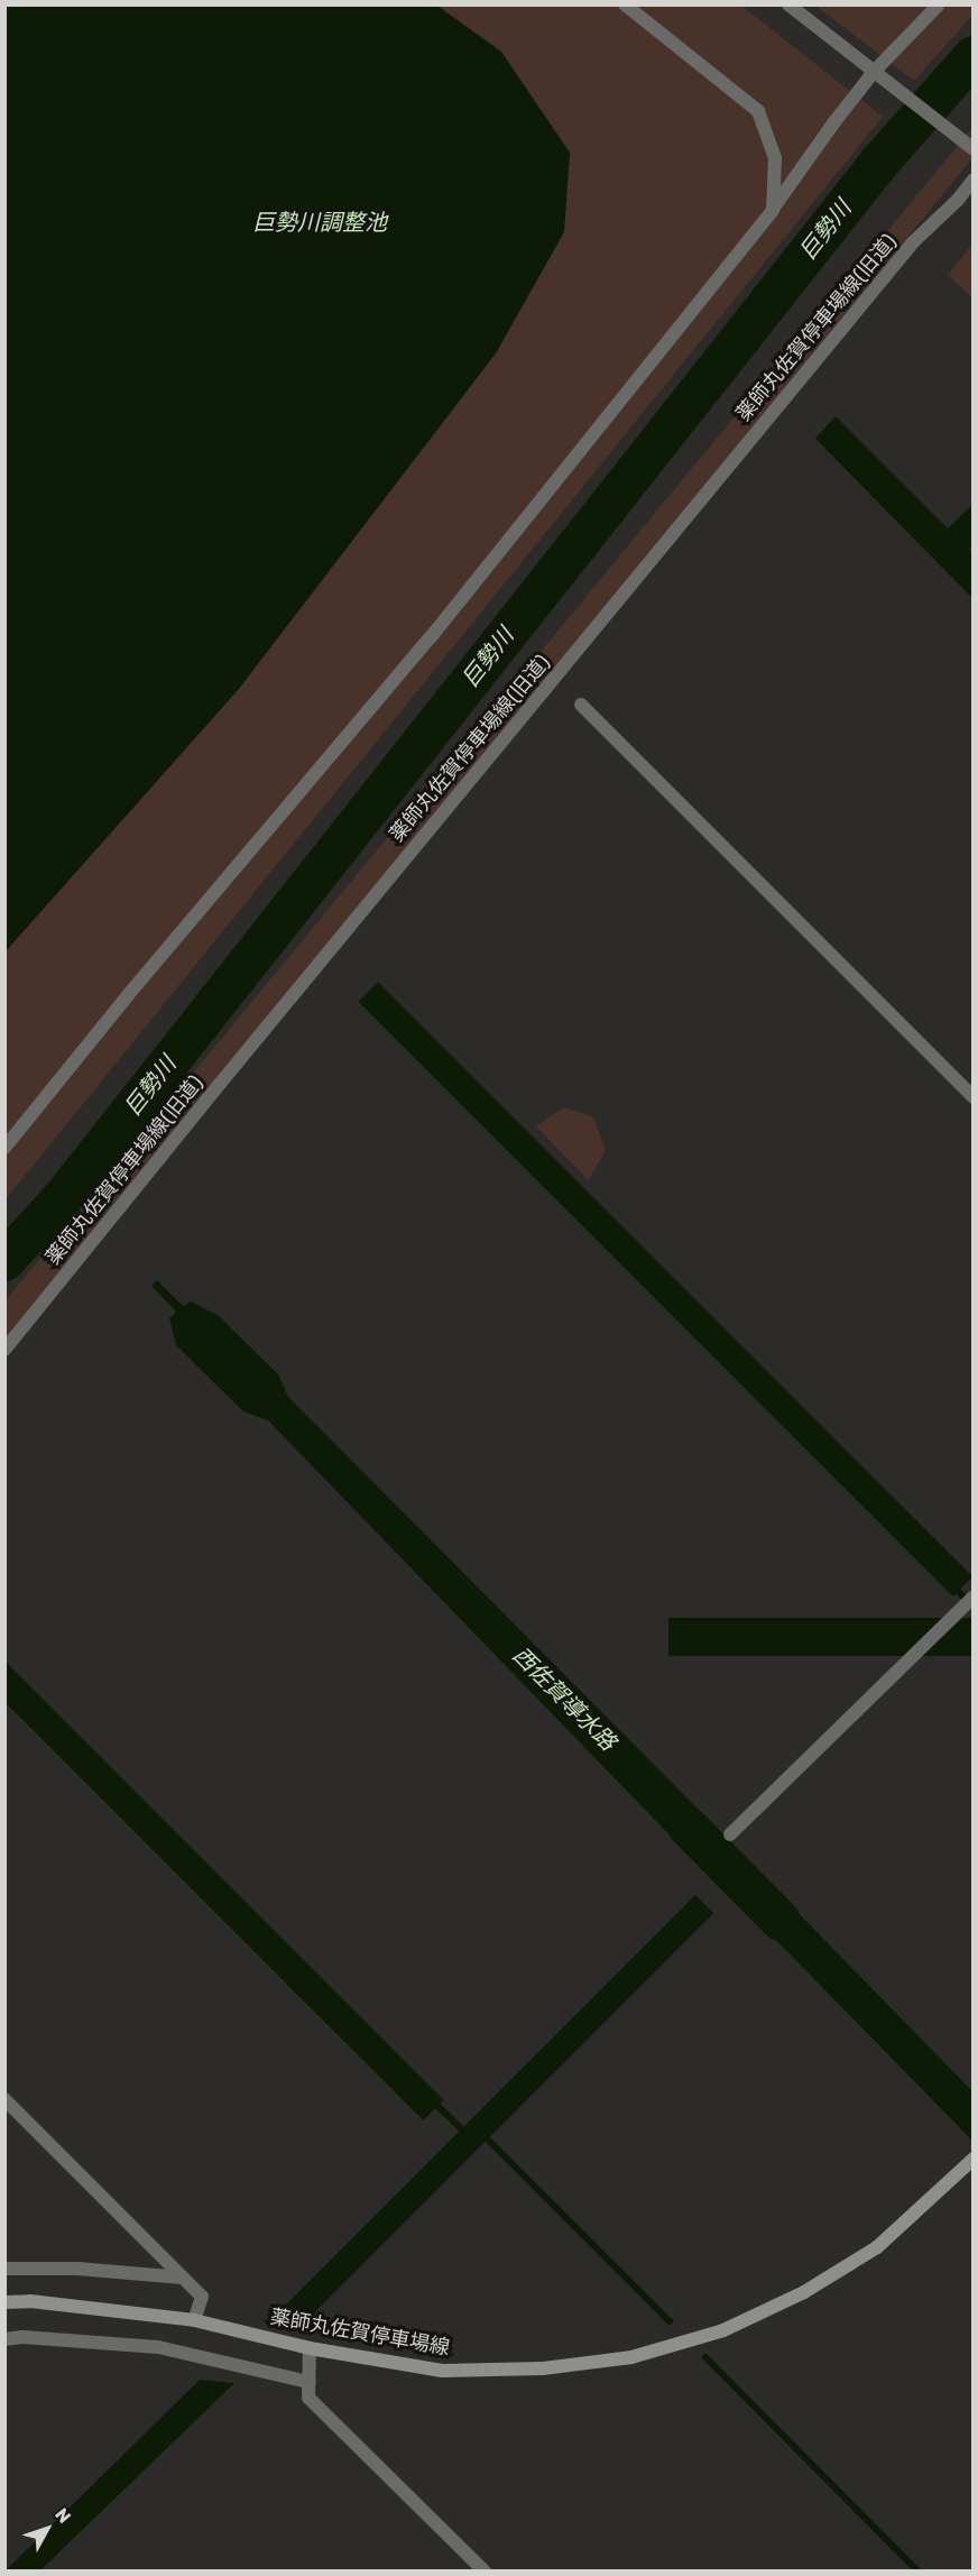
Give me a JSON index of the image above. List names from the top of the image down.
{
  "streets": {
    "main road": ["薬師丸佐賀停車場線"],
    "street": ["薬師丸佐賀停車場線(旧道)"]
  },
  "water": ["巨勢川調整池", "巨勢川", "西佐賀導水路"],
  "north": "top right"
}
